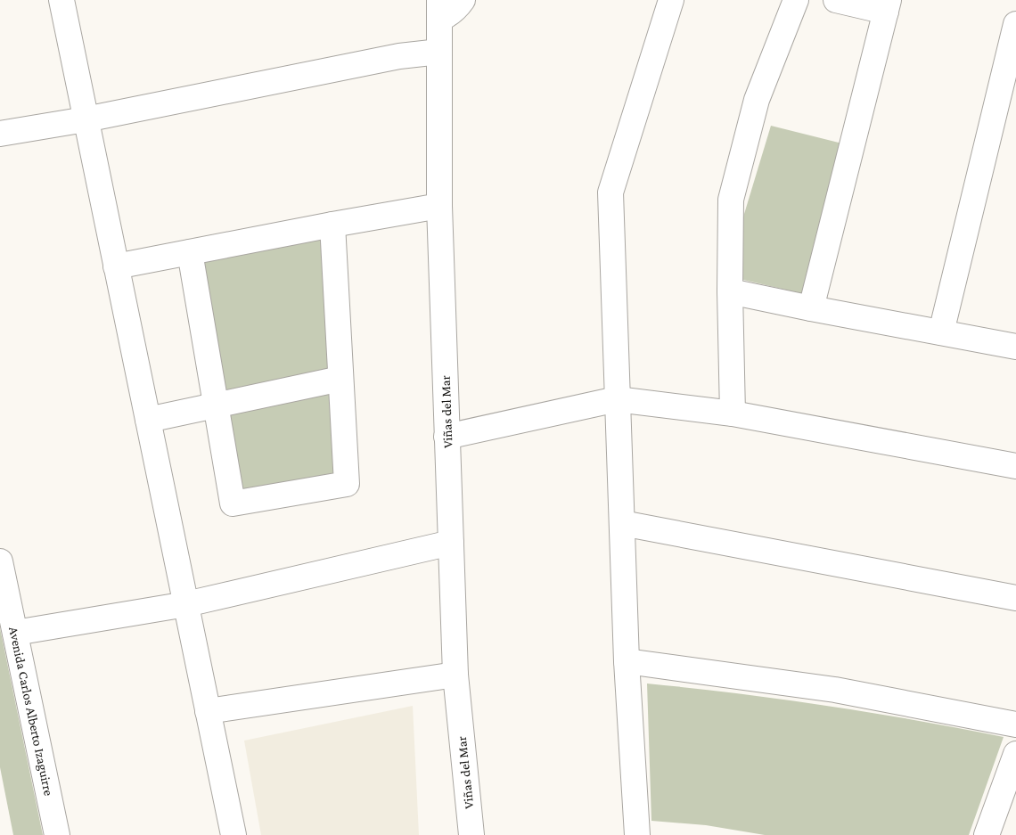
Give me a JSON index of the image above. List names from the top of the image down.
{
  "streets": {
    "street": ["Viñas del Mar", "Avenida Carlos Alberto Izaguirre"]
  }
}
